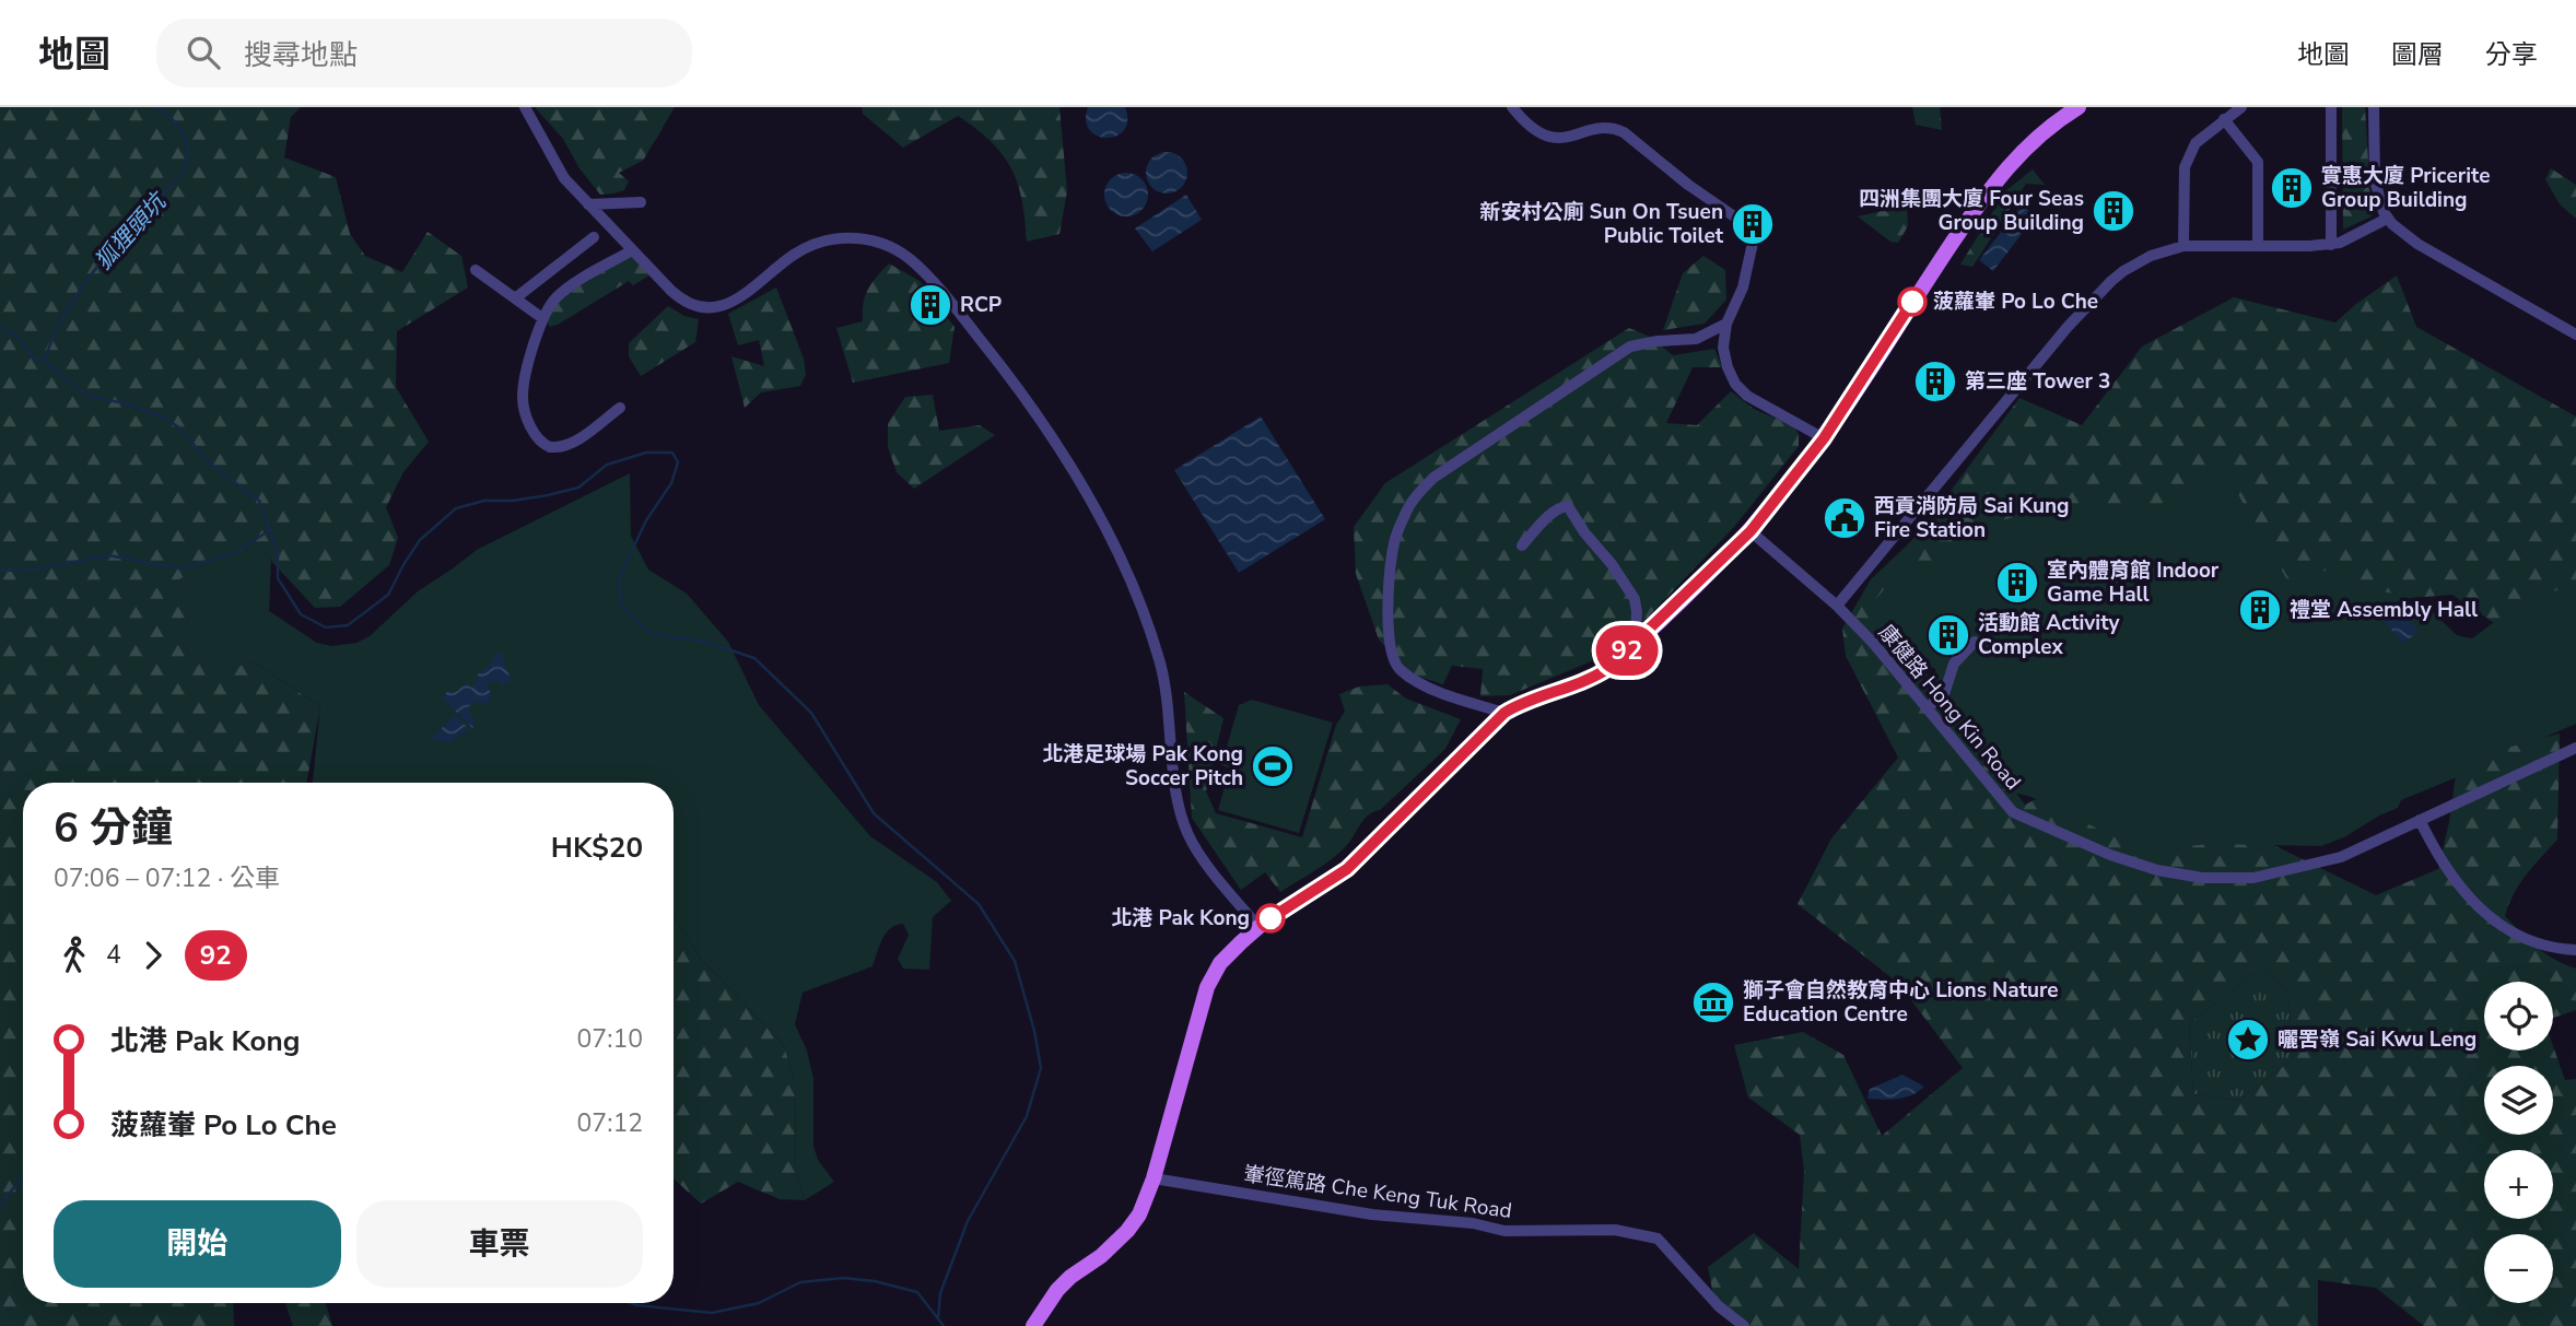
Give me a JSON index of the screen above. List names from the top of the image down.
{
  "streets": {
    "street": ["康健路 Hong Kin Road", "輋徑篤路 Che Keng Tuk Road"]
  },
  "water": ["狐狸頭坑"],
  "places": {
    "building": [
      "實惠大廈 Pricerite Group Building",
      "四洲集團大廈 Four Seas Group Building",
      "新安村公廁 Sun On Tsuen Public Toilet",
      "RCP",
      "第三座 Tower 3",
      "室內體育館 Indoor Game Hall",
      "禮堂 Assembly Hall",
      "活動館 Activity Complex"
    ],
    "other": ["菠蘿輋 Po Lo Che", "北港 Pak Kong"],
    "public building": ["西貢消防局 Sai Kung Fire Station"],
    "sports": ["北港足球場 Pak Kong Soccer Pitch"],
    "museum": ["獅子會自然教育中心 Lions Nature Education Centre"],
    "place": ["曬罟嶺 Sai Kwu Leng"]
  },
  "lines": ["bus line 92"],
  "page": {
    "header": "地圖",
    "search": "搜尋地點",
    "nav": ["地圖", "圖層", "分享"],
    "on_map": "92",
    "heading": ["6 分鐘", "07:06 – 07:12 · 公車", "HK$20"],
    "legs": ["4", "92"],
    "map_buttons": ["+", "−"],
    "list": [
      {
        "name": "北港 Pak Kong",
        "value": "07:10"
      },
      {
        "name": "菠蘿輋 Po Lo Che",
        "value": "07:12"
      }
    ],
    "buttons": ["開始", "車票"]
  }
}
